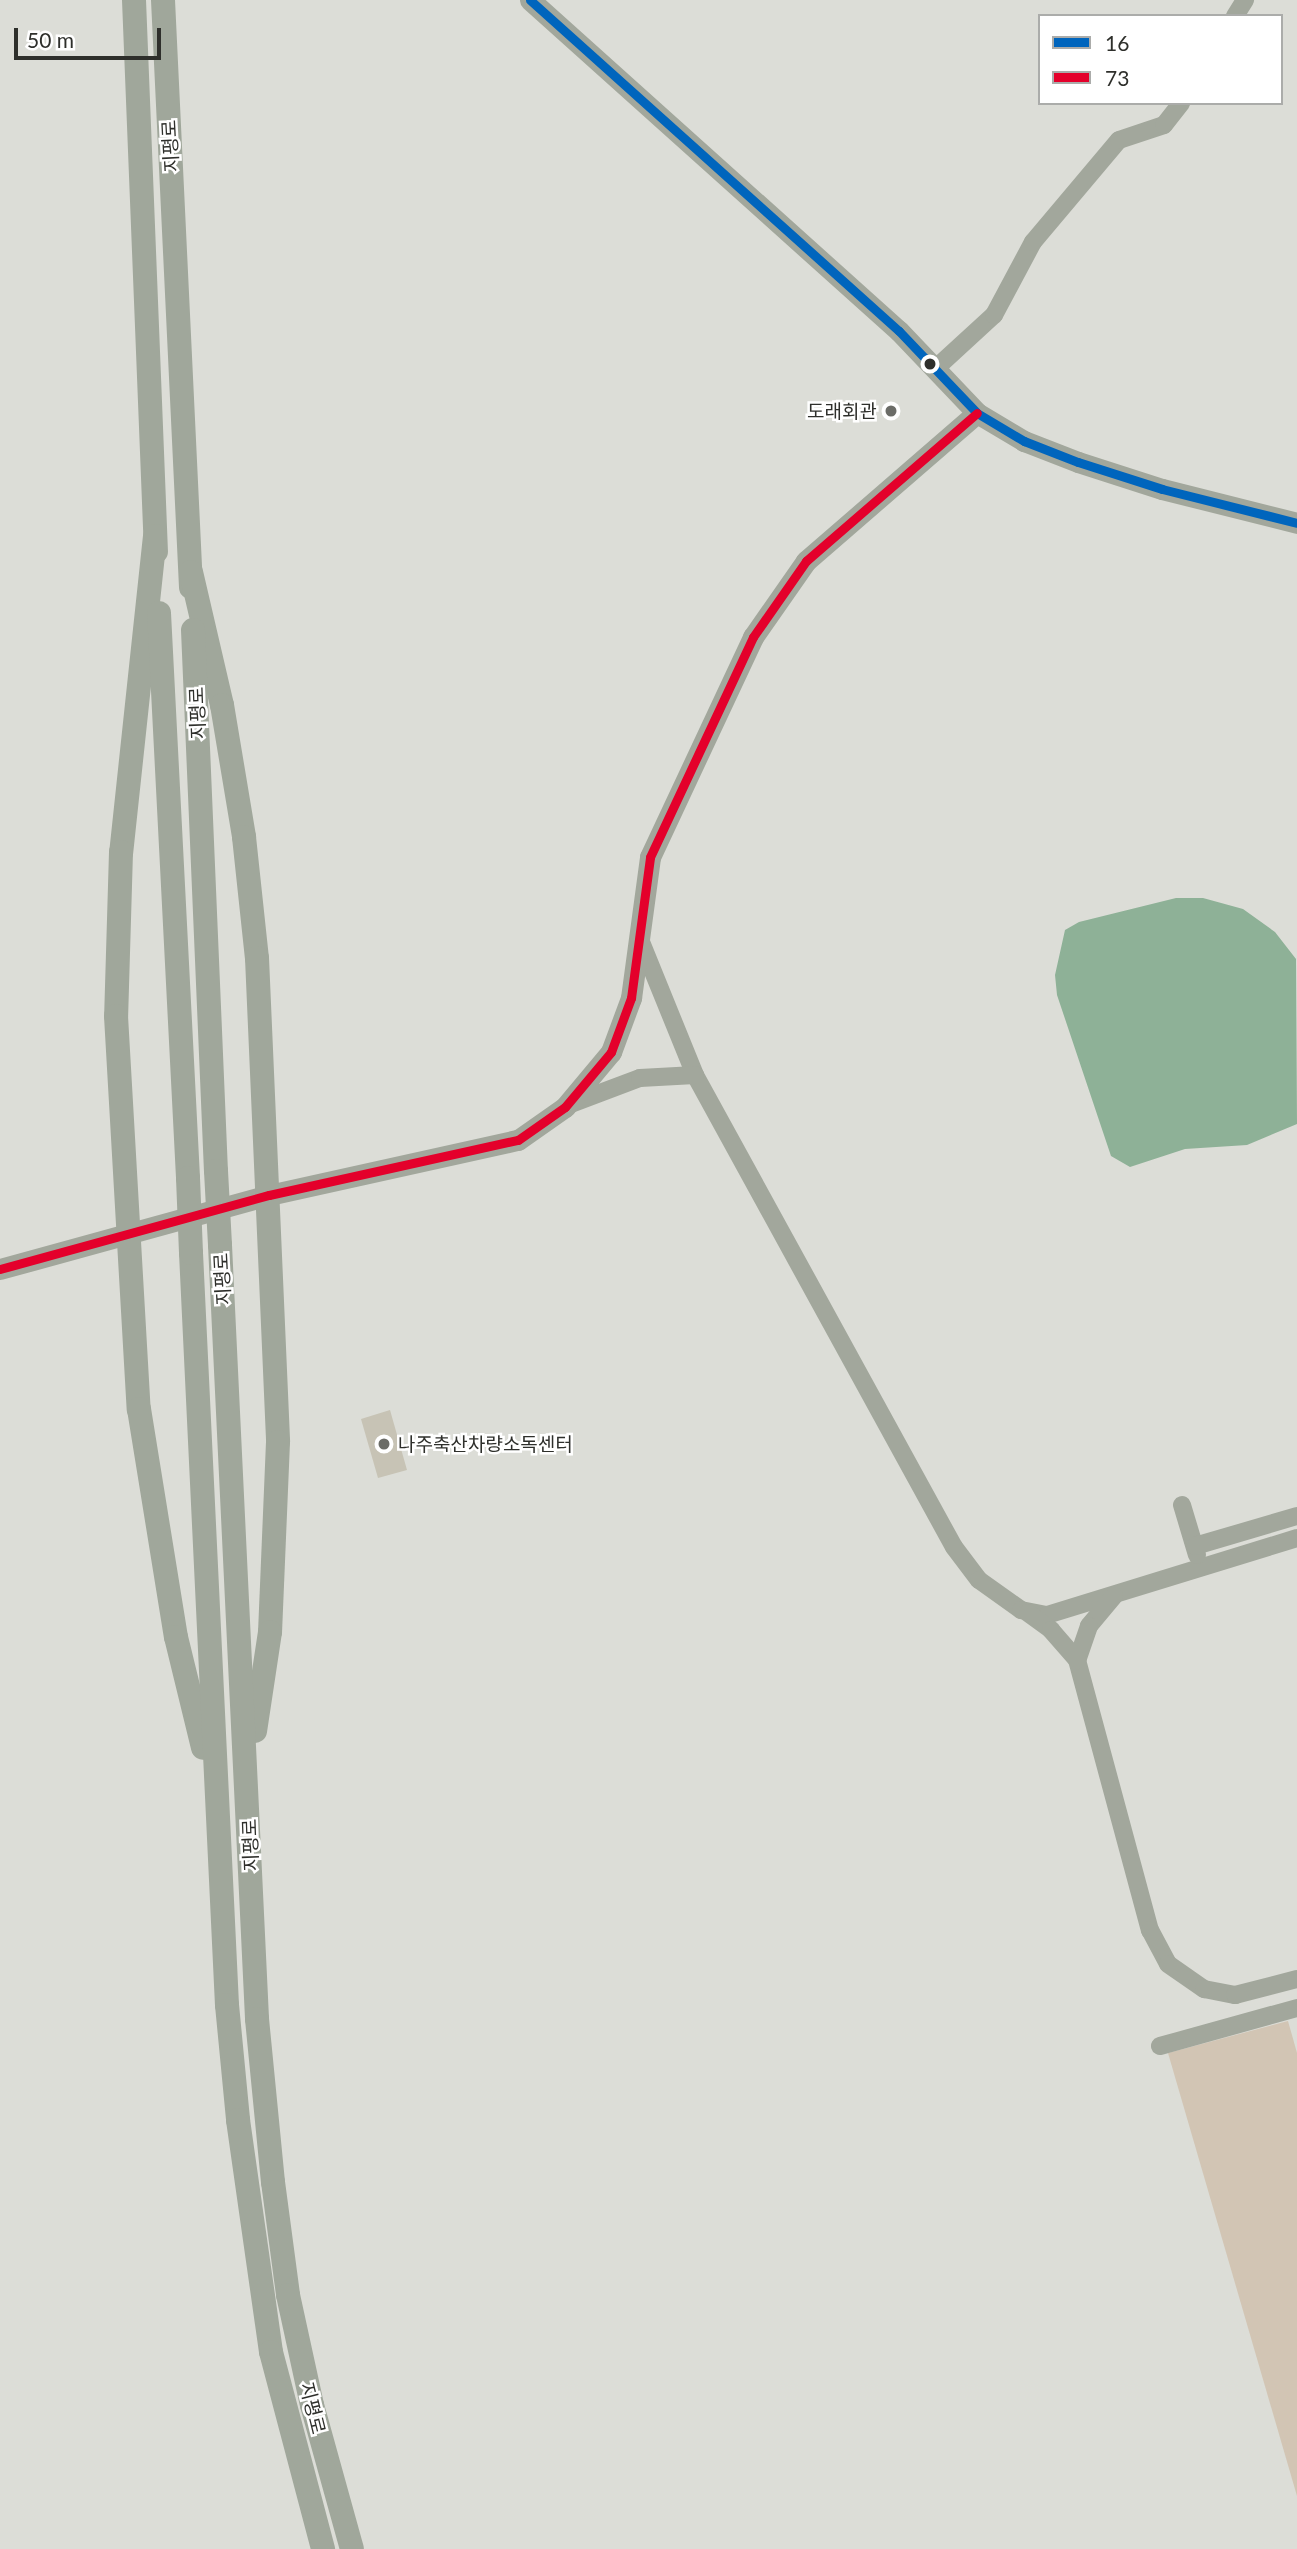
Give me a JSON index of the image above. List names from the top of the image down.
{
  "streets": {
    "main road": ["지평로"]
  },
  "places": ["도래회관", "나주축산차량소독센터"],
  "lines": ["transit line 16", "transit line 73"],
  "legend": ["16", "73"],
  "scale_bar": "50 m"
}
